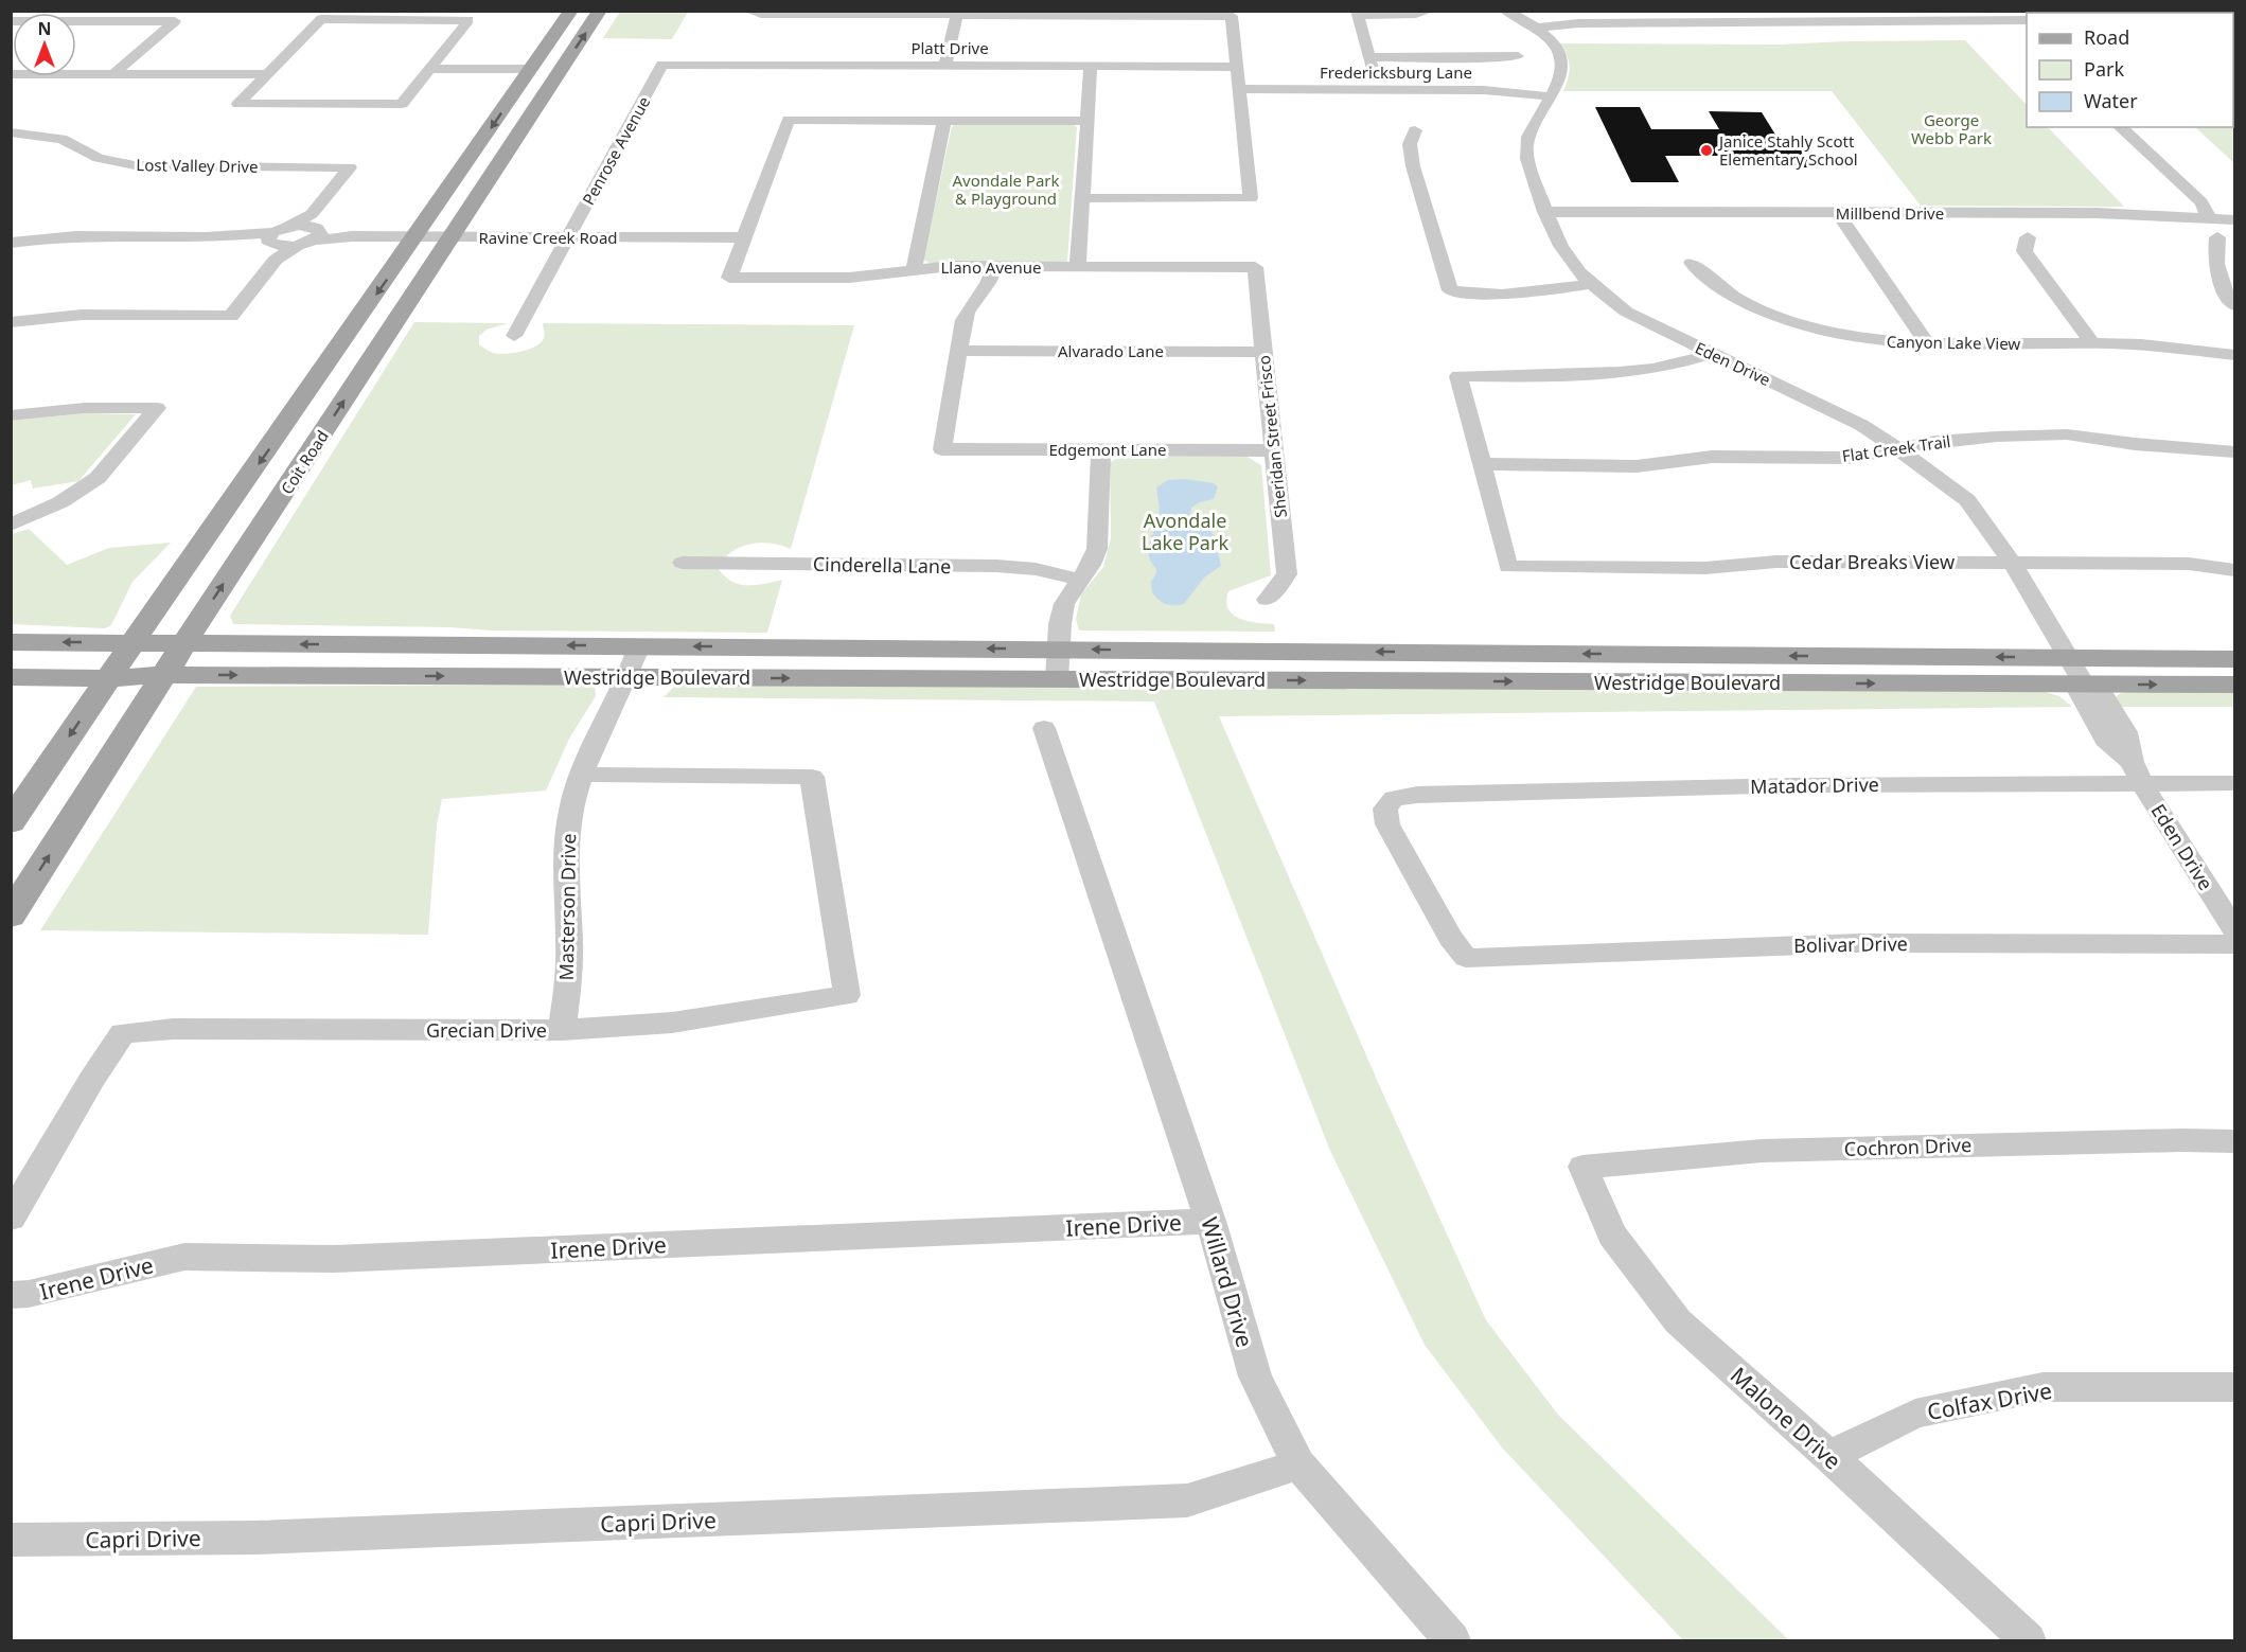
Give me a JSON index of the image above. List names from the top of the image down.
{
  "streets": {
    "main road": ["Coit Road", "Westridge Boulevard"],
    "street": [
      "Platt Drive",
      "Fredericksburg Lane",
      "Penrose Avenue",
      "Lost Valley Drive",
      "Millbend Drive",
      "Ravine Creek Road",
      "Llano Avenue",
      "Canyon Lake View",
      "Alvarado Lane",
      "Eden Drive",
      "Sheridan Street Frisco",
      "Flat Creek Trail",
      "Edgemont Lane",
      "Cedar Breaks View",
      "Cinderella Lane",
      "Matador Drive",
      "Masterson Drive",
      "Bolivar Drive",
      "Grecian Drive",
      "Cochron Drive",
      "Irene Drive",
      "Willard Drive",
      "Colfax Drive",
      "Malone Drive",
      "Capri Drive"
    ]
  },
  "crossings": [
    ["Platt Drive", "Penrose Avenue"],
    ["Fredericksburg Lane", "Eden Drive"],
    ["Penrose Avenue", "Ravine Creek Road"],
    ["Lost Valley Drive", "Ravine Creek Road"],
    ["Millbend Drive", "Eden Drive"],
    ["Ravine Creek Road", "Llano Avenue"],
    ["Ravine Creek Road", "Coit Road"],
    ["Llano Avenue", "Sheridan Street Frisco"],
    ["Alvarado Lane", "Sheridan Street Frisco"],
    ["Alvarado Lane", "Edgemont Lane"],
    ["Eden Drive", "Flat Creek Trail"],
    ["Eden Drive", "Cedar Breaks View"],
    ["Eden Drive", "Westridge Boulevard"],
    ["Eden Drive", "Matador Drive"],
    ["Sheridan Street Frisco", "Edgemont Lane"],
    ["Flat Creek Trail", "Cedar Breaks View"],
    ["Coit Road", "Westridge Boulevard"],
    ["Westridge Boulevard", "Masterson Drive"],
    ["Matador Drive", "Bolivar Drive"],
    ["Masterson Drive", "Grecian Drive"],
    ["Cochron Drive", "Malone Drive"],
    ["Irene Drive", "Willard Drive"],
    ["Willard Drive", "Capri Drive"],
    ["Colfax Drive", "Malone Drive"]
  ],
  "parks": ["George Webb Park", "Avondale Park & Playground", "Avondale Lake Park"],
  "places": ["Janice Stahly Scott Elementary School"],
  "legend": ["Road", "Park", "Water"],
  "north": "top"
}
